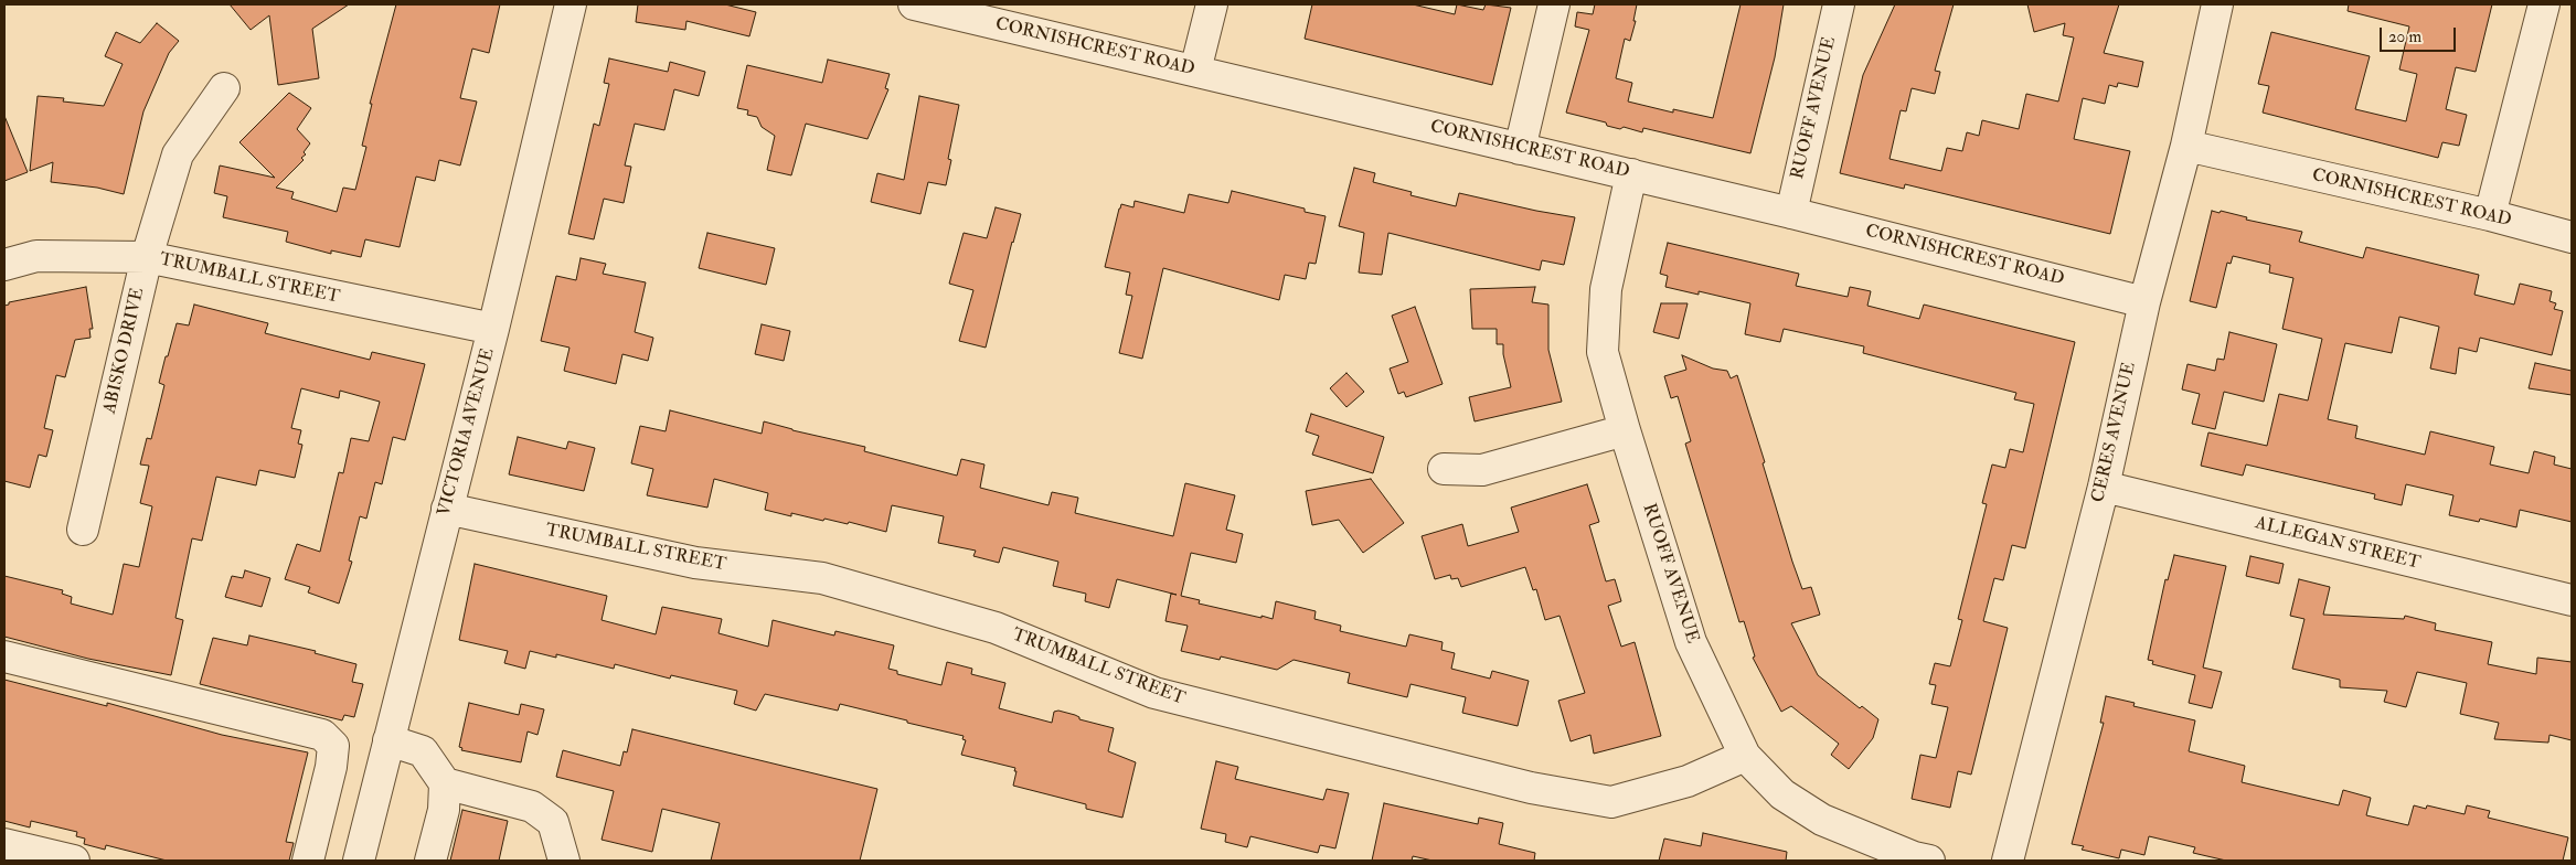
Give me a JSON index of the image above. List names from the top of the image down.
{
  "streets": {
    "street": [
      "CORNISHCREST ROAD",
      "RUOFF AVENUE",
      "TRUMBALL STREET",
      "ABISKO DRIVE",
      "VICTORIA AVENUE",
      "CERES AVENUE",
      "ALLEGAN STREET"
    ]
  },
  "crossings": [
    ["CORNISHCREST ROAD", "RUOFF AVENUE"],
    ["CORNISHCREST ROAD", "CERES AVENUE"],
    ["RUOFF AVENUE", "TRUMBALL STREET"],
    ["TRUMBALL STREET", "ABISKO DRIVE"],
    ["TRUMBALL STREET", "VICTORIA AVENUE"],
    ["CERES AVENUE", "ALLEGAN STREET"]
  ],
  "scale_bar": "20 m"
}
